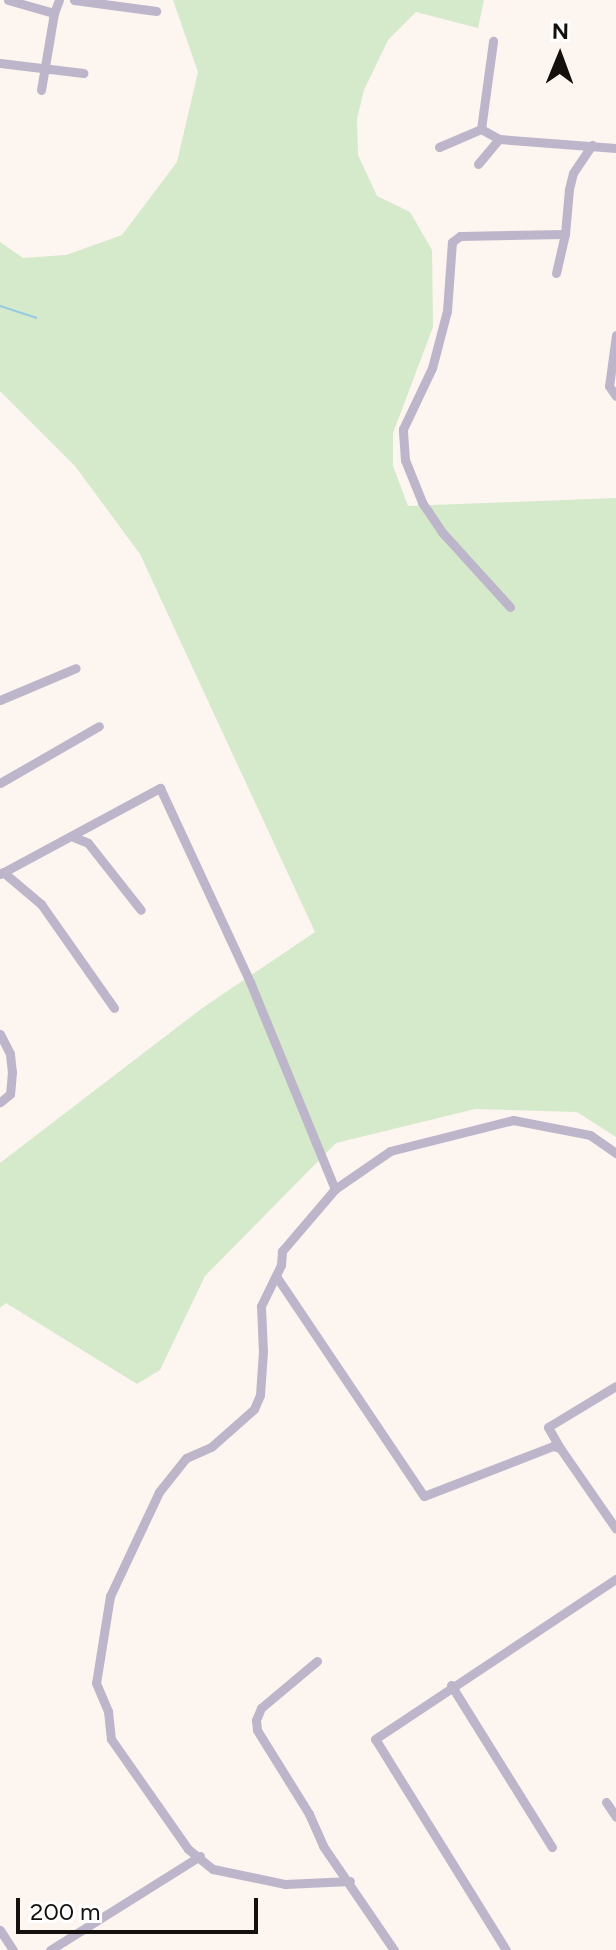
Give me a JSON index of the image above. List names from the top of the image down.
{
  "scale_bar": "200 m",
  "north": "top"
}
